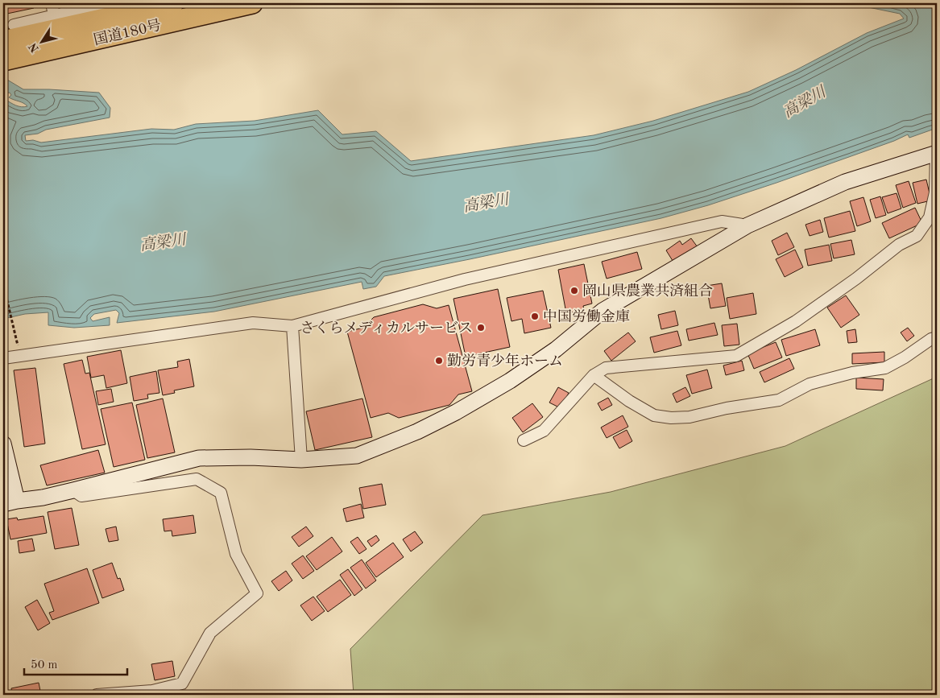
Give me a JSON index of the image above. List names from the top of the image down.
{
  "streets": {
    "highway": ["国道180号"]
  },
  "water": ["高梁川"],
  "places": [
    "岡山県農業共済組合",
    "中国労働金庫",
    "さくらメディカルサービス",
    "勤労青少年ホーム"
  ],
  "scale_bar": "50 m",
  "north": "bottom left"
}
